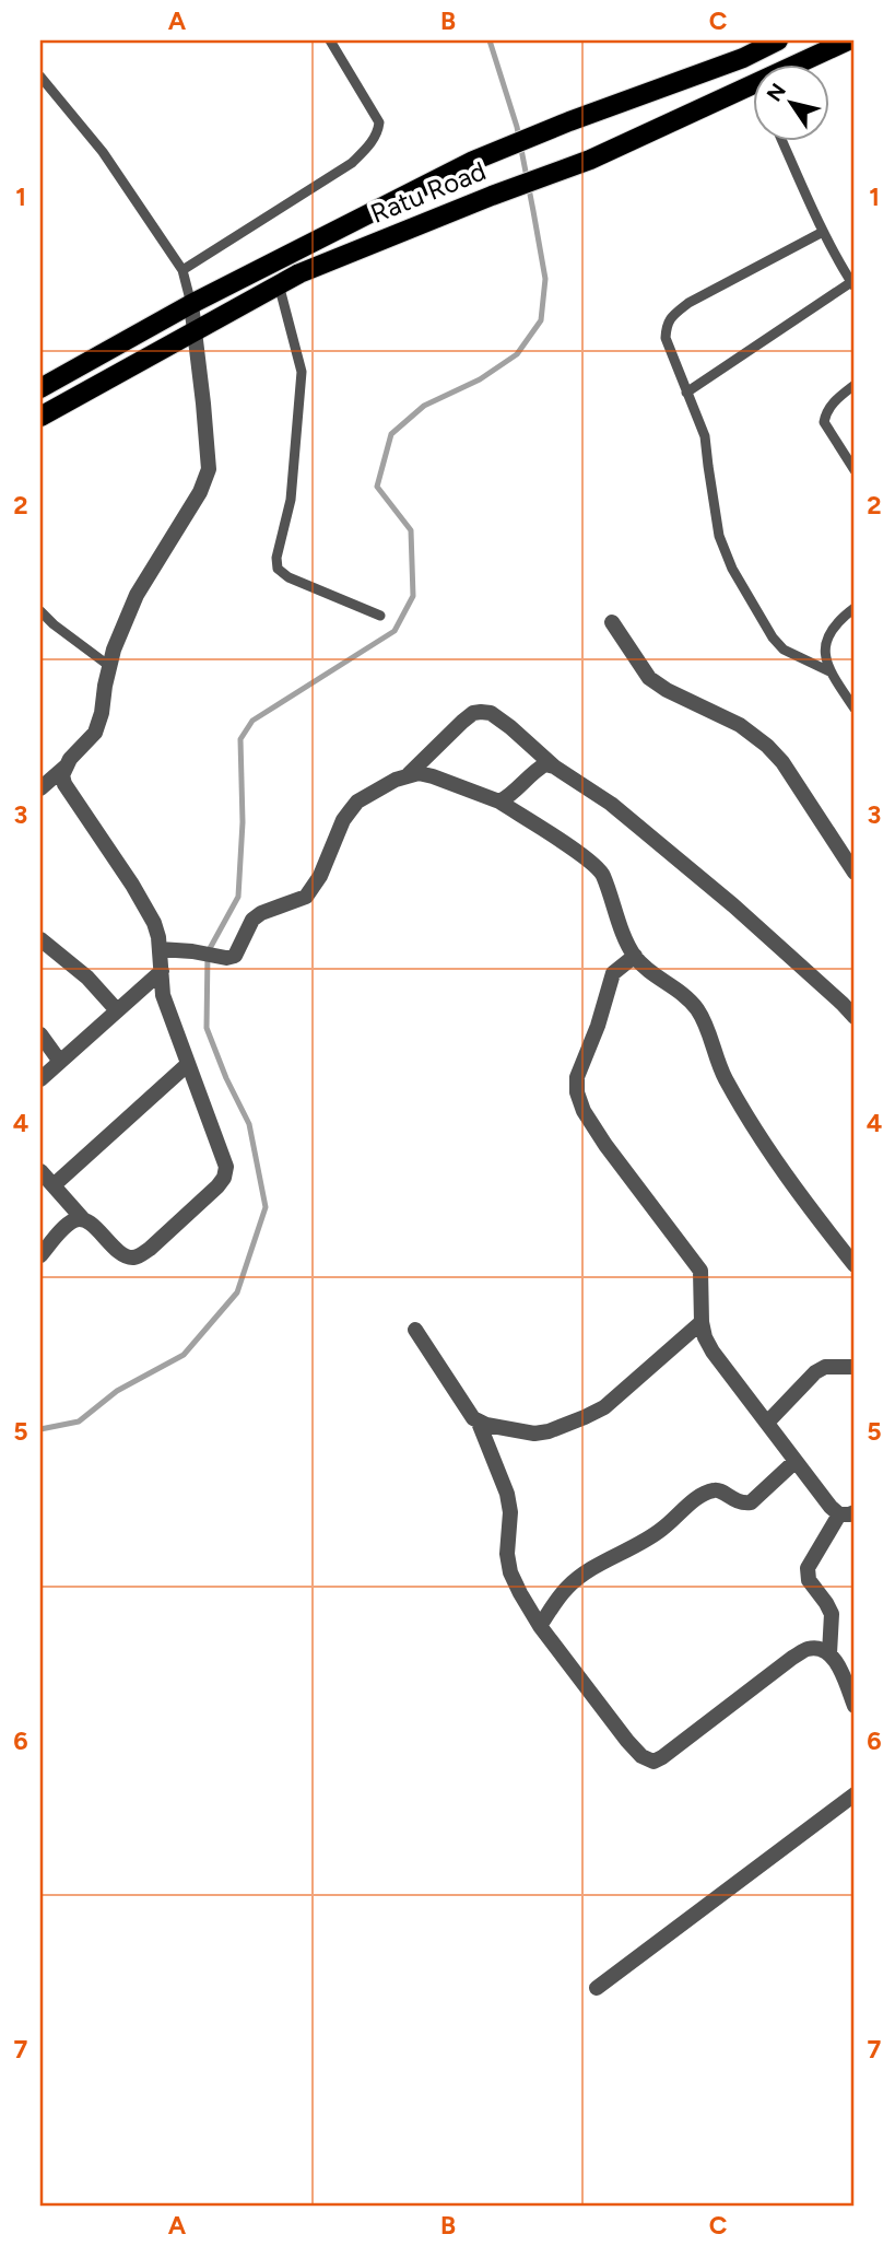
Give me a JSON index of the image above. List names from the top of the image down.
{
  "streets": {
    "main road": ["Ratu Road"]
  },
  "north": "top left",
  "grid": {
    "columns": ["A", "B", "C"],
    "rows": [
      "1",
      "2",
      "3",
      "4",
      "5",
      "6",
      "7"
    ]
  }
}
